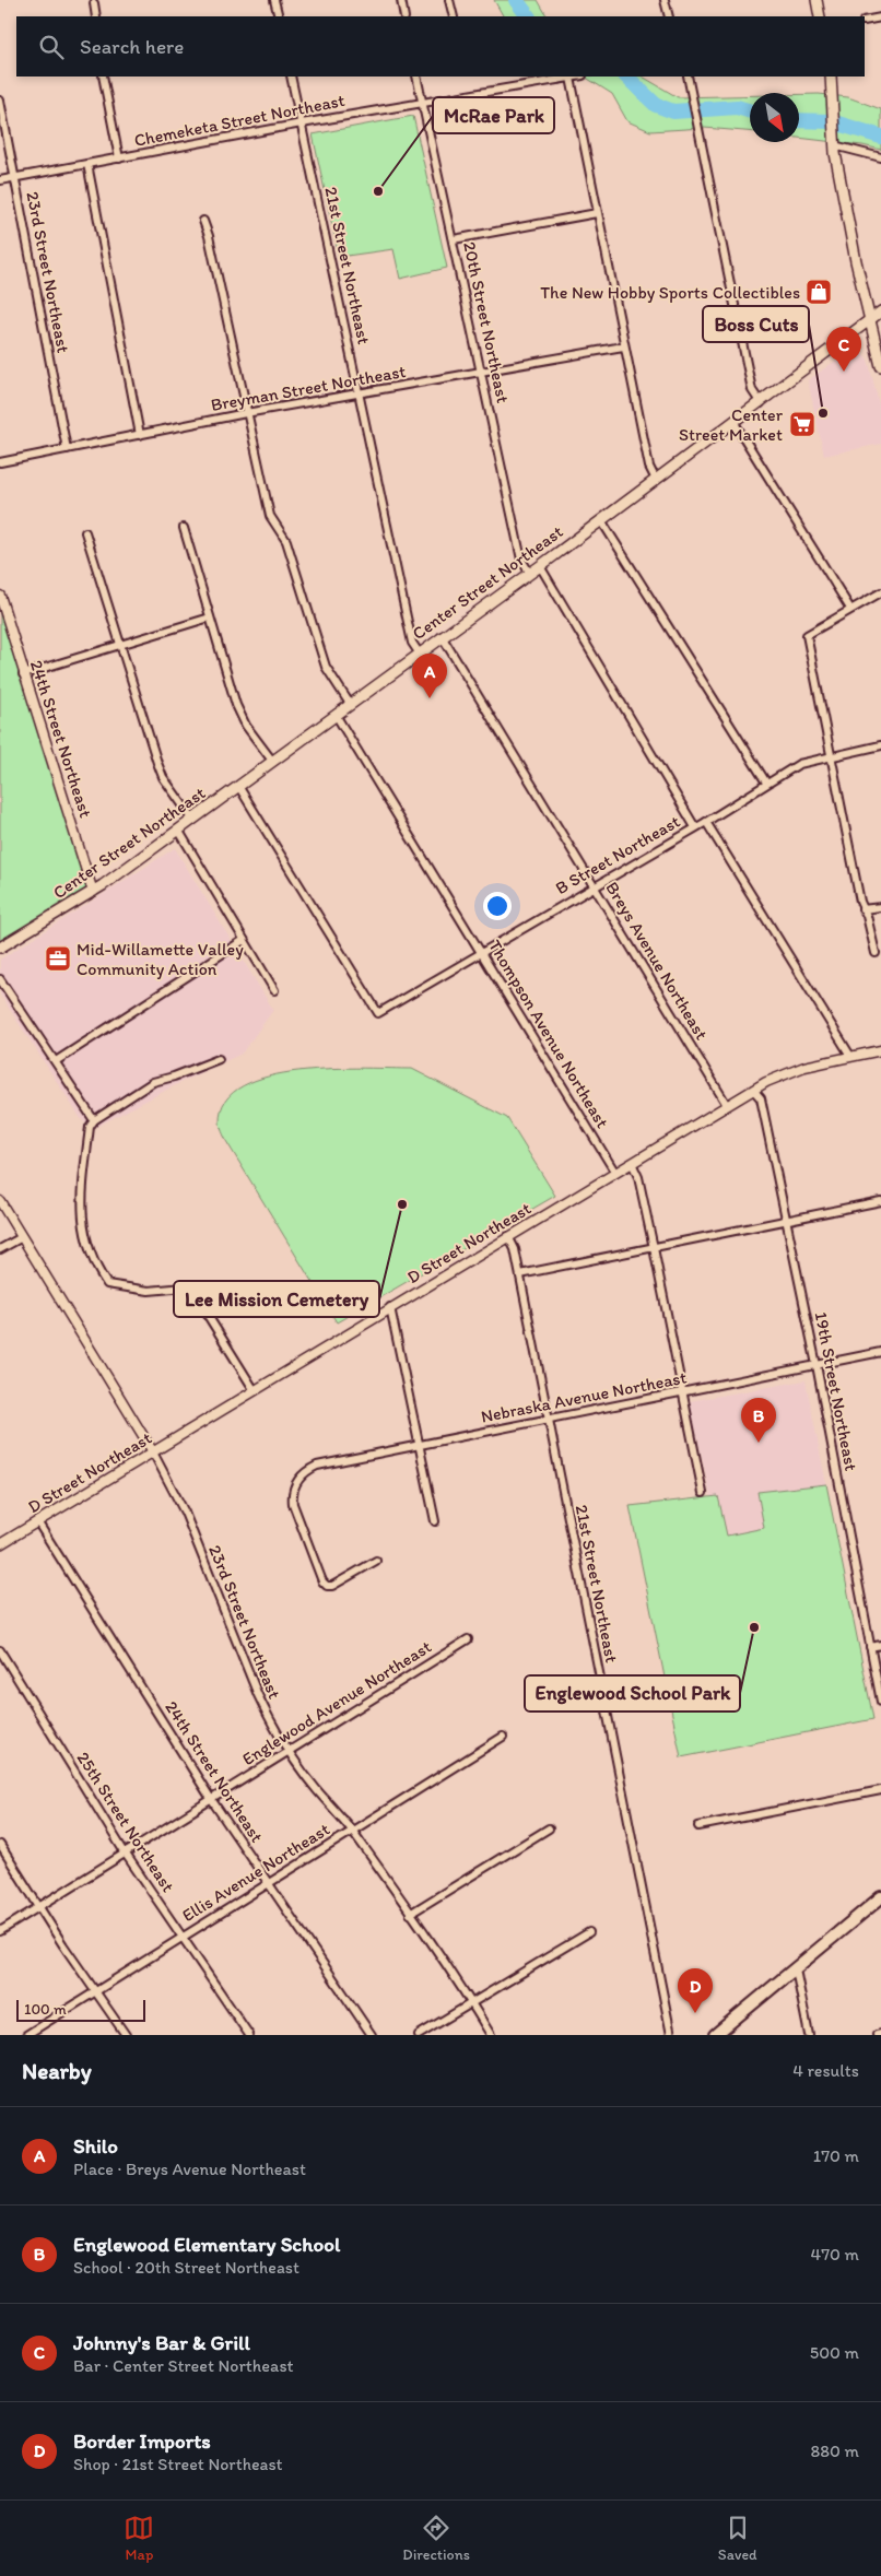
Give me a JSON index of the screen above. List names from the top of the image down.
{
  "streets": {
    "main road": ["Center Street Northeast"],
    "street": [
      "Chemeketa Street Northeast",
      "21st Street Northeast",
      "23rd Street Northeast",
      "20th Street Northeast",
      "Breyman Street Northeast",
      "24th Street Northeast",
      "B Street Northeast",
      "Breys Avenue Northeast",
      "Thompson Avenue Northeast",
      "D Street Northeast",
      "19th Street Northeast",
      "Nebraska Avenue Northeast",
      "Englewood Avenue Northeast",
      "25th Street Northeast",
      "Ellis Avenue Northeast"
    ]
  },
  "crossings": [
    ["Chemeketa Street Northeast", "21st Street Northeast"],
    ["Chemeketa Street Northeast", "23rd Street Northeast"],
    ["Chemeketa Street Northeast", "20th Street Northeast"],
    ["21st Street Northeast", "Breyman Street Northeast"],
    ["21st Street Northeast", "Center Street Northeast"],
    ["21st Street Northeast", "D Street Northeast"],
    ["21st Street Northeast", "Nebraska Avenue Northeast"],
    ["23rd Street Northeast", "Breyman Street Northeast"],
    ["23rd Street Northeast", "D Street Northeast"],
    ["23rd Street Northeast", "Englewood Avenue Northeast"],
    ["23rd Street Northeast", "Ellis Avenue Northeast"],
    ["20th Street Northeast", "Breyman Street Northeast"],
    ["20th Street Northeast", "Center Street Northeast"],
    ["Center Street Northeast", "24th Street Northeast"],
    ["Center Street Northeast", "B Street Northeast"],
    ["Center Street Northeast", "Breys Avenue Northeast"],
    ["Center Street Northeast", "Thompson Avenue Northeast"],
    ["24th Street Northeast", "D Street Northeast"],
    ["24th Street Northeast", "Englewood Avenue Northeast"],
    ["24th Street Northeast", "Ellis Avenue Northeast"],
    ["B Street Northeast", "Breys Avenue Northeast"],
    ["B Street Northeast", "Thompson Avenue Northeast"],
    ["Breys Avenue Northeast", "D Street Northeast"],
    ["Thompson Avenue Northeast", "D Street Northeast"],
    ["D Street Northeast", "19th Street Northeast"],
    ["19th Street Northeast", "Nebraska Avenue Northeast"],
    ["Englewood Avenue Northeast", "25th Street Northeast"],
    ["25th Street Northeast", "Ellis Avenue Northeast"]
  ],
  "places": {
    "other": [
      "McRae Park",
      "Boss Cuts",
      "Lee Mission Cemetery",
      "Englewood School Park"
    ],
    "shop": ["The New Hobby Sports Collectibles"],
    "supermarket": ["Center Street Market"],
    "office": ["Mid-Willamette Valley Community Action"]
  },
  "scale_bar": "100 m",
  "north": "bottom right",
  "page": {
    "search": "Search here",
    "pins": [
      "C",
      "A",
      "B",
      "D"
    ],
    "scale": "100 m",
    "heading": ["Nearby", "4 results"],
    "list": [
      {
        "mark": "A",
        "name": "Shilo",
        "note": "Place · Breys Avenue Northeast",
        "value": "170 m"
      },
      {
        "mark": "B",
        "name": "Englewood Elementary School",
        "note": "School · 20th Street Northeast",
        "value": "470 m"
      },
      {
        "mark": "C",
        "name": "Johnny's Bar & Grill",
        "note": "Bar · Center Street Northeast",
        "value": "500 m"
      },
      {
        "mark": "D",
        "name": "Border Imports",
        "note": "Shop · 21st Street Northeast",
        "value": "880 m"
      }
    ],
    "nav": ["Map", "Directions", "Saved"]
  }
}
